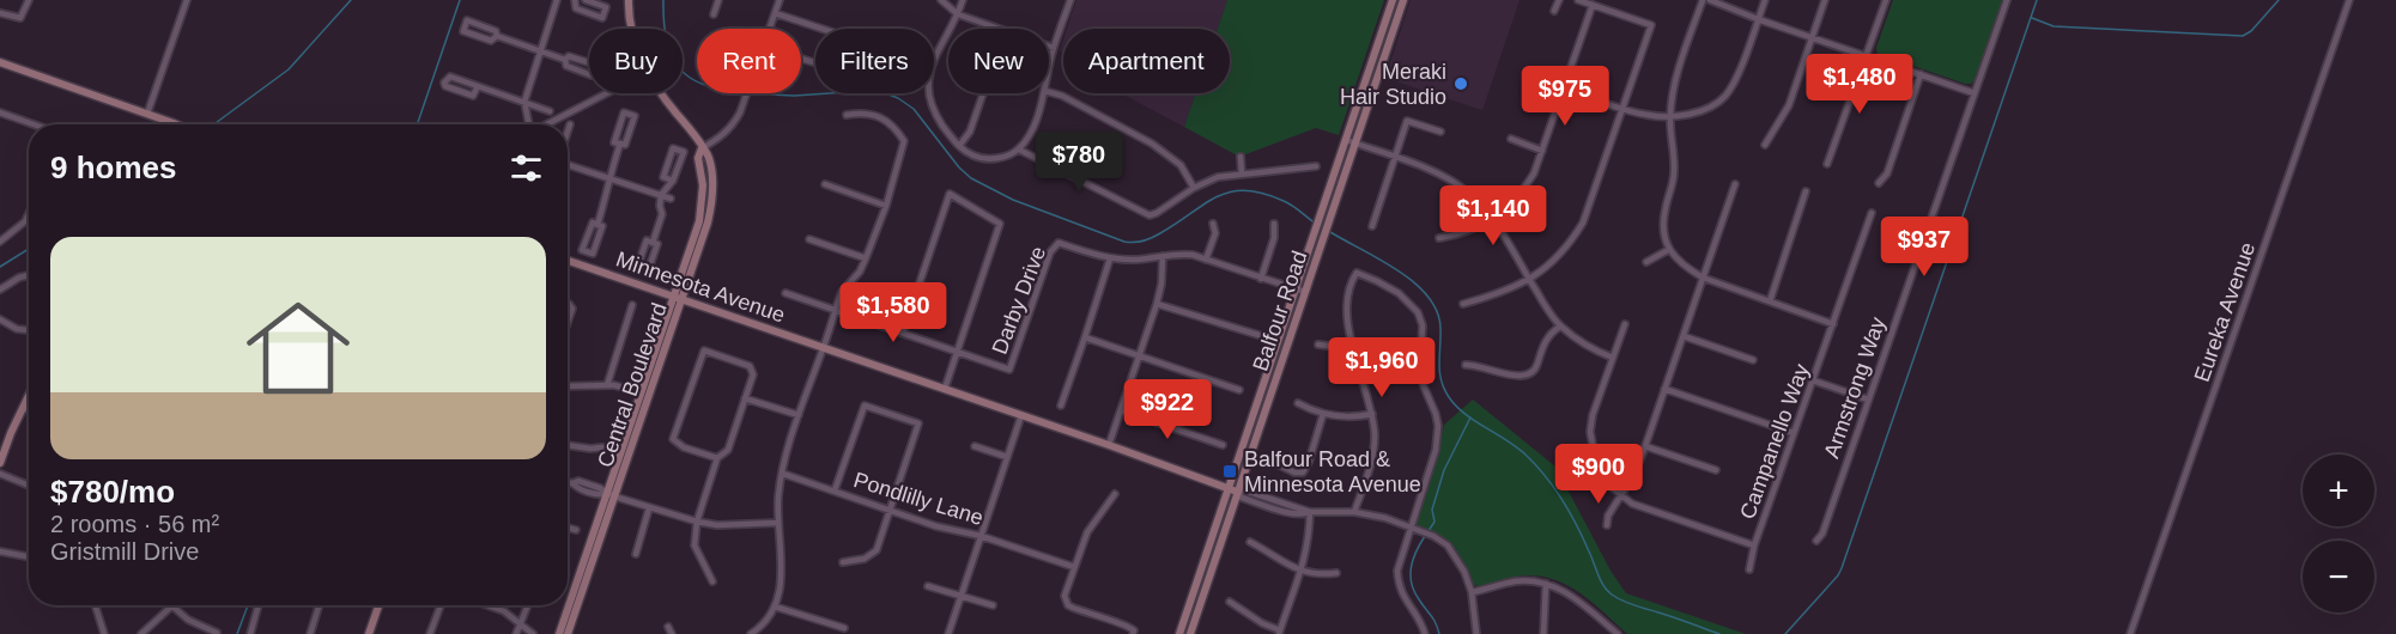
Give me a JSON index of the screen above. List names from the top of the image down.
{
  "streets": {
    "street": [
      "Minnesota Avenue",
      "Darby Drive",
      "Balfour Road",
      "Eureka Avenue",
      "Central Boulevard",
      "Armstrong Way",
      "Campanello Way",
      "Pondlilly Lane"
    ]
  },
  "crossings": [
    ["Minnesota Avenue", "Balfour Road"],
    ["Minnesota Avenue", "Central Boulevard"]
  ],
  "places": {
    "other": ["Meraki Hair Studio"],
    "transit": ["Balfour Road & Minnesota Avenue"]
  },
  "page": {
    "chip": [
      "Buy",
      "Rent",
      "Filters",
      "New",
      "Apartment"
    ],
    "price": [
      "$1,480",
      "$975",
      "$780",
      "$1,140",
      "$937",
      "$1,580",
      "$1,960",
      "$922",
      "$900"
    ],
    "heading": "9 homes",
    "list": [
      {
        "name": "$780/mo",
        "note": "2 rooms · 56 m² · Gristmill Drive"
      }
    ],
    "map_buttons": ["+", "−"]
  }
}
